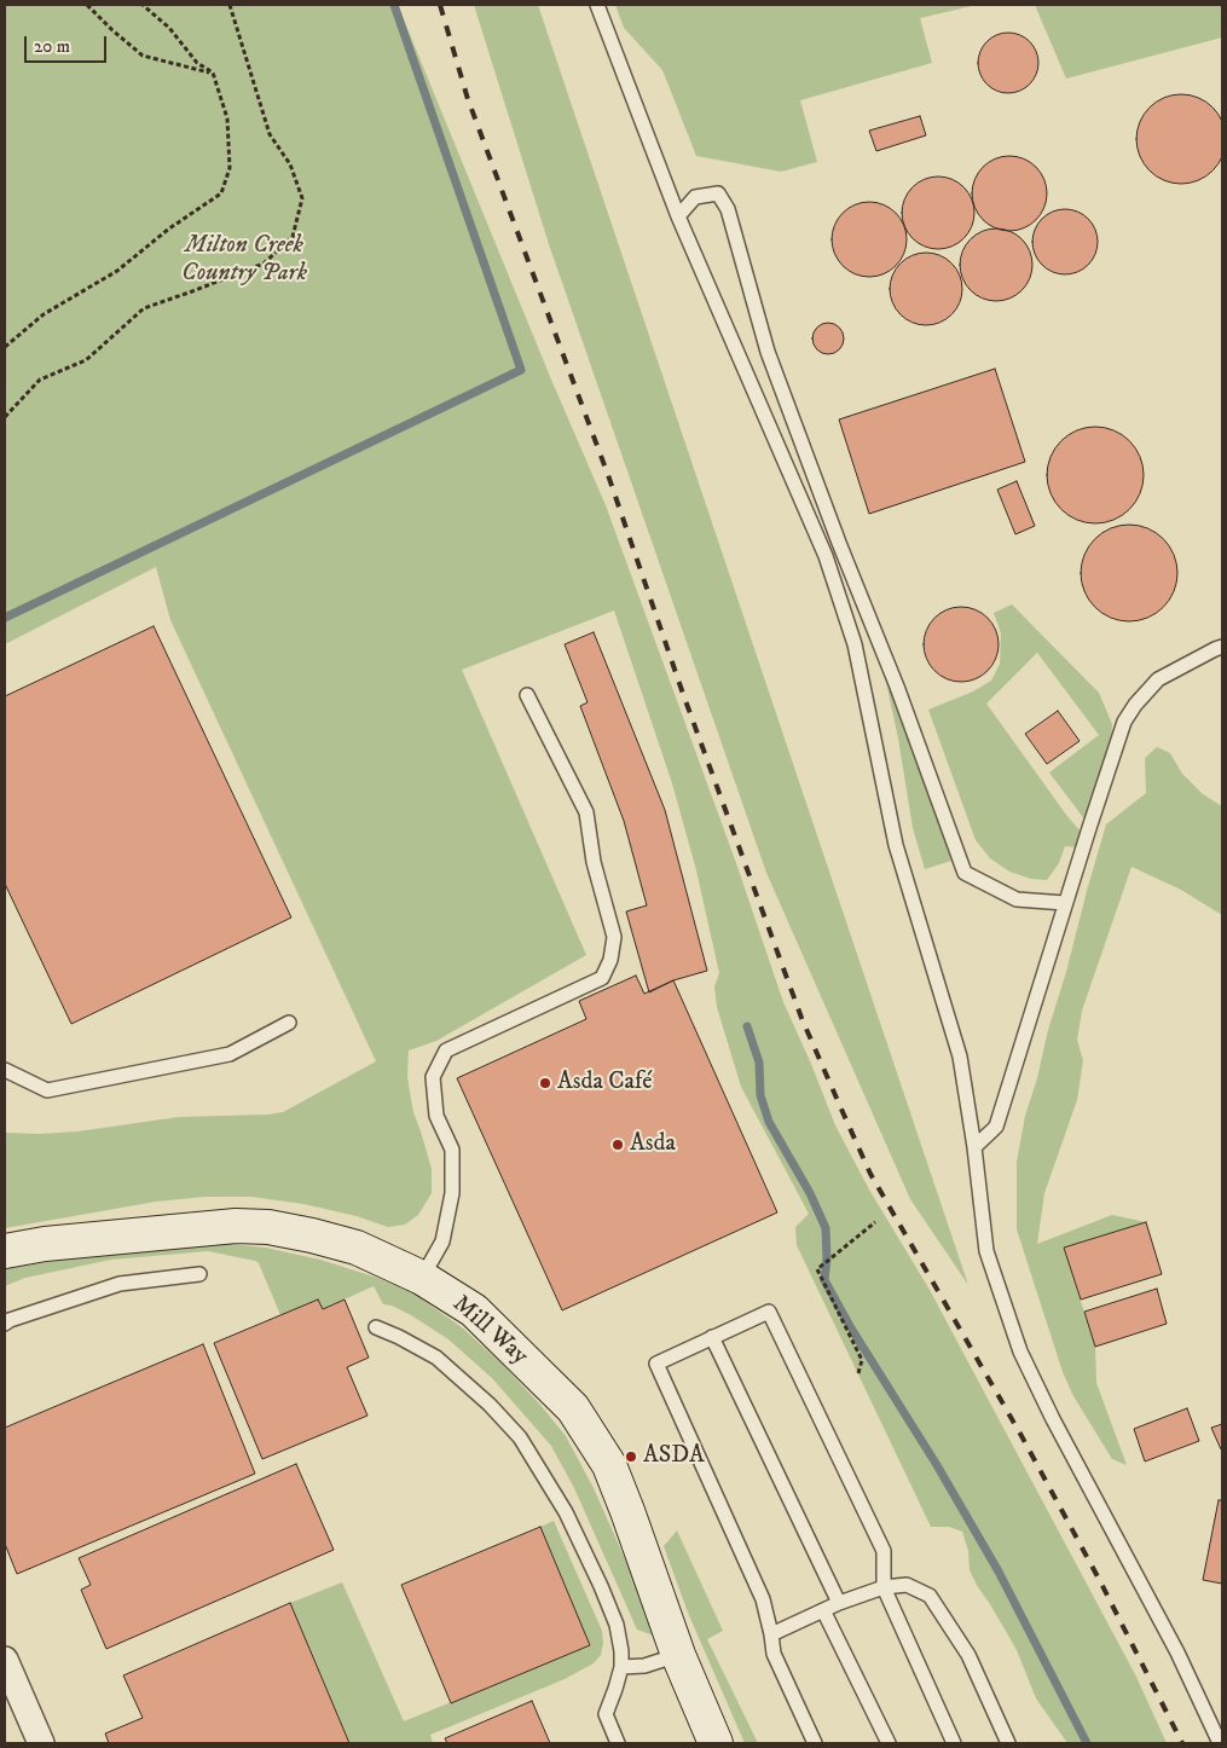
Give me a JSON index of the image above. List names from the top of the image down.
{
  "streets": {
    "street": ["Mill Way"]
  },
  "parks": ["Milton Creek Country Park"],
  "places": ["Asda Café", "Asda", "ASDA"],
  "scale_bar": "20 m"
}
